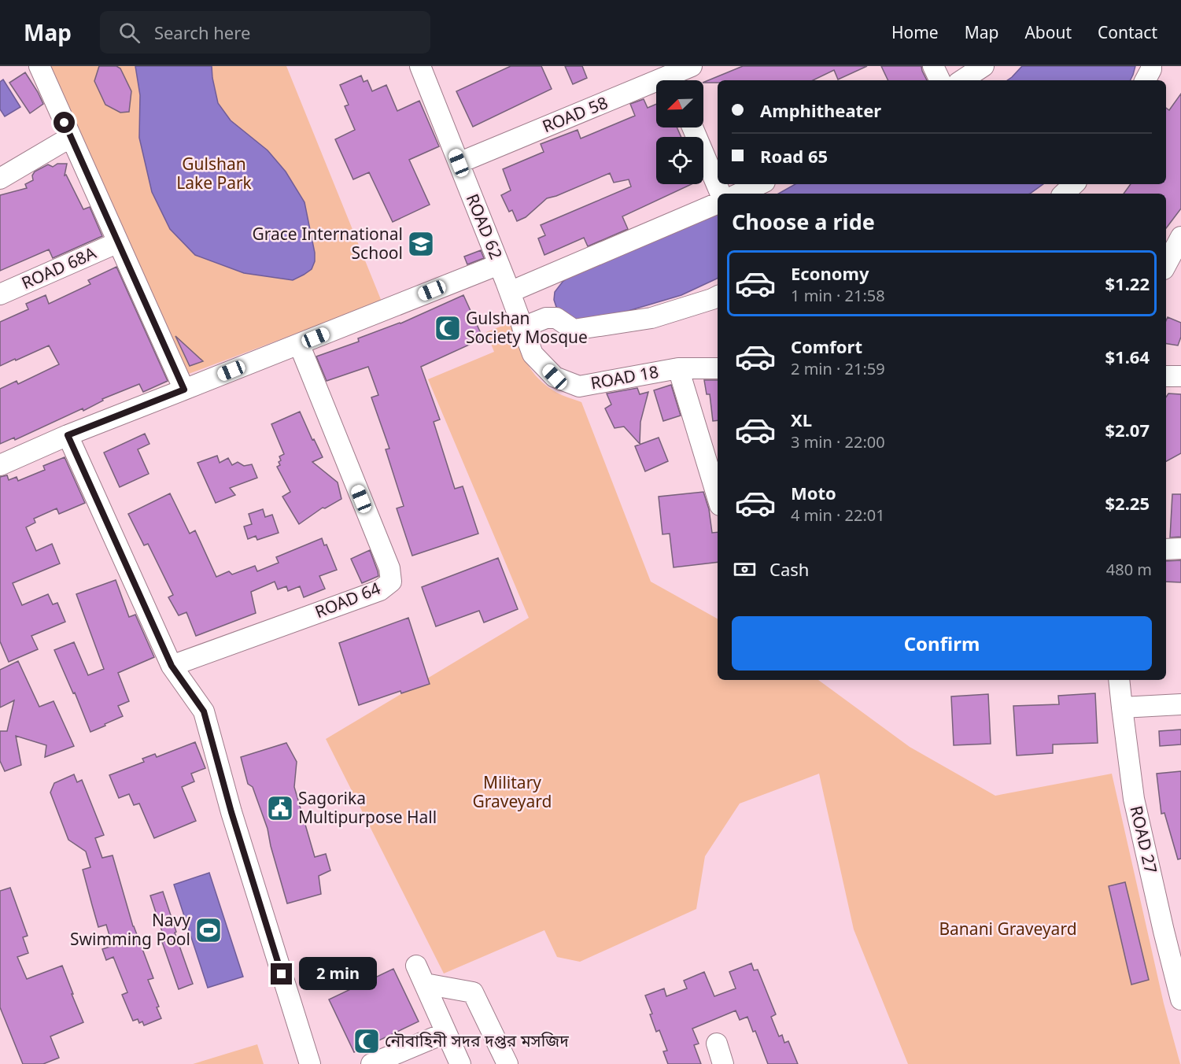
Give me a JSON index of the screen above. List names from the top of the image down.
{
  "streets": {
    "street": [
      "ROAD 58",
      "ROAD 62",
      "ROAD 68A",
      "ROAD 18",
      "ROAD 64",
      "ROAD 27"
    ]
  },
  "crossings": [
    ["ROAD 58", "ROAD 62"],
    ["ROAD 62", "ROAD 18"]
  ],
  "parks": ["Gulshan Lake Park", "Military Graveyard", "Banani Graveyard"],
  "places": {
    "school or university": ["Grace International School"],
    "mosque": ["Gulshan Society Mosque", "নৌবাহিনী সদর দপ্তর মসজিদ"],
    "public building": ["Sagorika Multipurpose Hall"],
    "sports": ["Navy Swimming Pool"]
  },
  "north": "bottom left",
  "page": {
    "header": "Map",
    "search": "Search here",
    "nav": [
      "Home",
      "Map",
      "About",
      "Contact"
    ],
    "banner": ["Amphitheater", "Road 65"],
    "heading": "Choose a ride",
    "list": [
      {
        "name": "Economy",
        "note": "1 min · 21:58",
        "value": "$1.22"
      },
      {
        "name": "Comfort",
        "note": "2 min · 21:59",
        "value": "$1.64"
      },
      {
        "name": "XL",
        "note": "3 min · 22:00",
        "value": "$2.07"
      },
      {
        "name": "Moto",
        "note": "4 min · 22:01",
        "value": "$2.25"
      }
    ],
    "pay": ["Cash", "480 m"],
    "buttons": "Confirm",
    "bubble": "2 min"
  }
}
